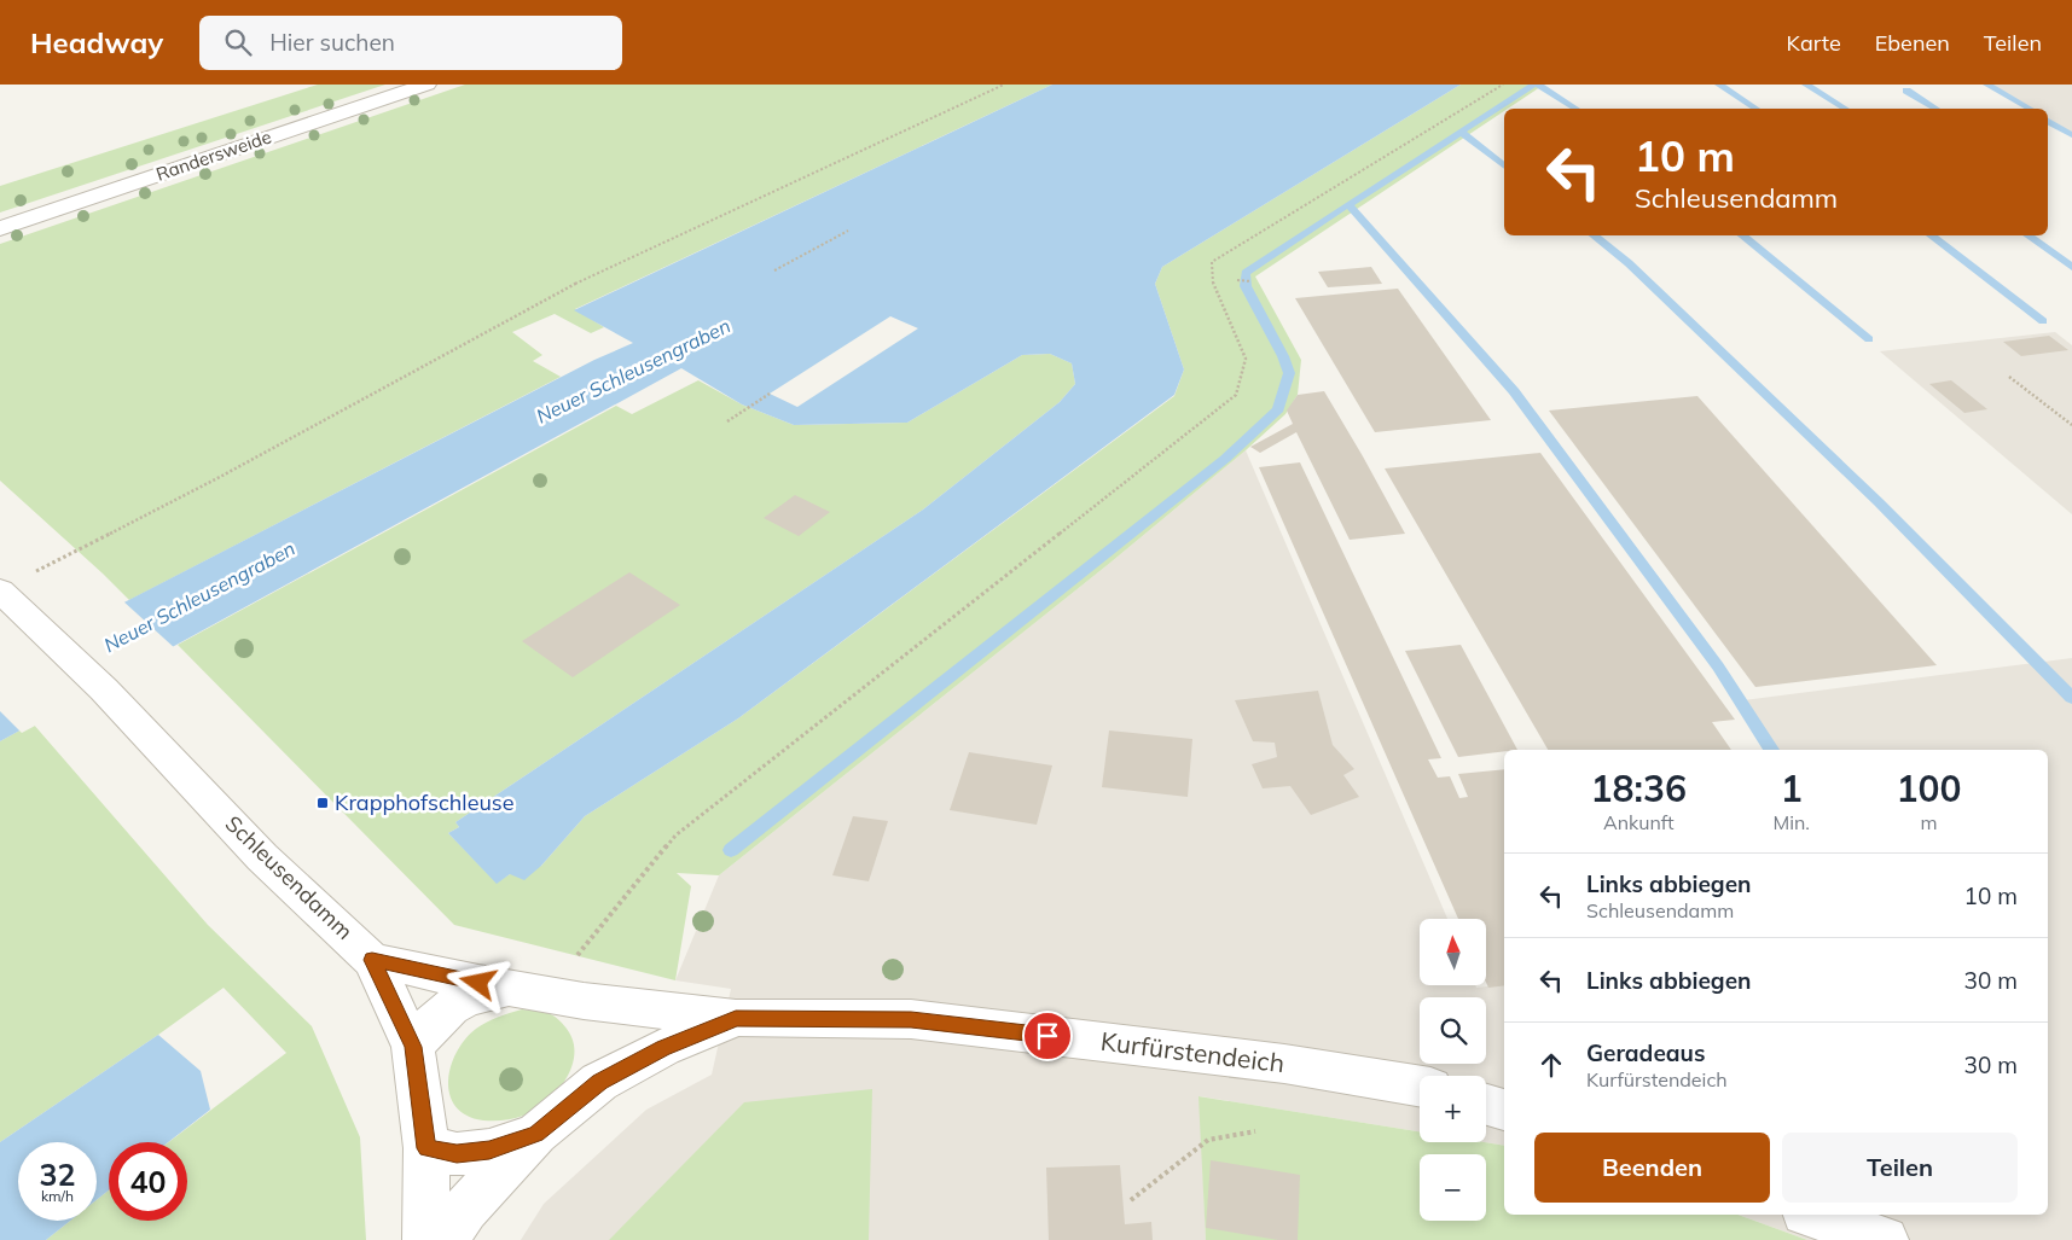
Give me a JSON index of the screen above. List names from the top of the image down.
{
  "streets": {
    "street": ["Randersweide", "Schleusendamm", "Kurfürstendeich"]
  },
  "water": ["Neuer Schleusengraben"],
  "places": {
    "transit": ["Krapphofschleuse"]
  },
  "north": "top",
  "page": {
    "header": "Headway",
    "search": "Hier suchen",
    "nav": ["Karte", "Ebenen", "Teilen"],
    "turn": ["10 m", "Schleusendamm"],
    "eta": [
      "18:36",
      "Ankunft",
      "1",
      "Min.",
      "100",
      "m"
    ],
    "list": [
      {
        "name": "Links abbiegen",
        "note": "Schleusendamm",
        "value": "10 m"
      },
      {
        "name": "Links abbiegen",
        "value": "30 m"
      },
      {
        "name": "Geradeaus",
        "note": "Kurfürstendeich",
        "value": "30 m"
      }
    ],
    "map_buttons": ["+", "−"],
    "buttons": ["Beenden", "Teilen"],
    "speed": "32 km/h",
    "limit": "40"
  }
}
